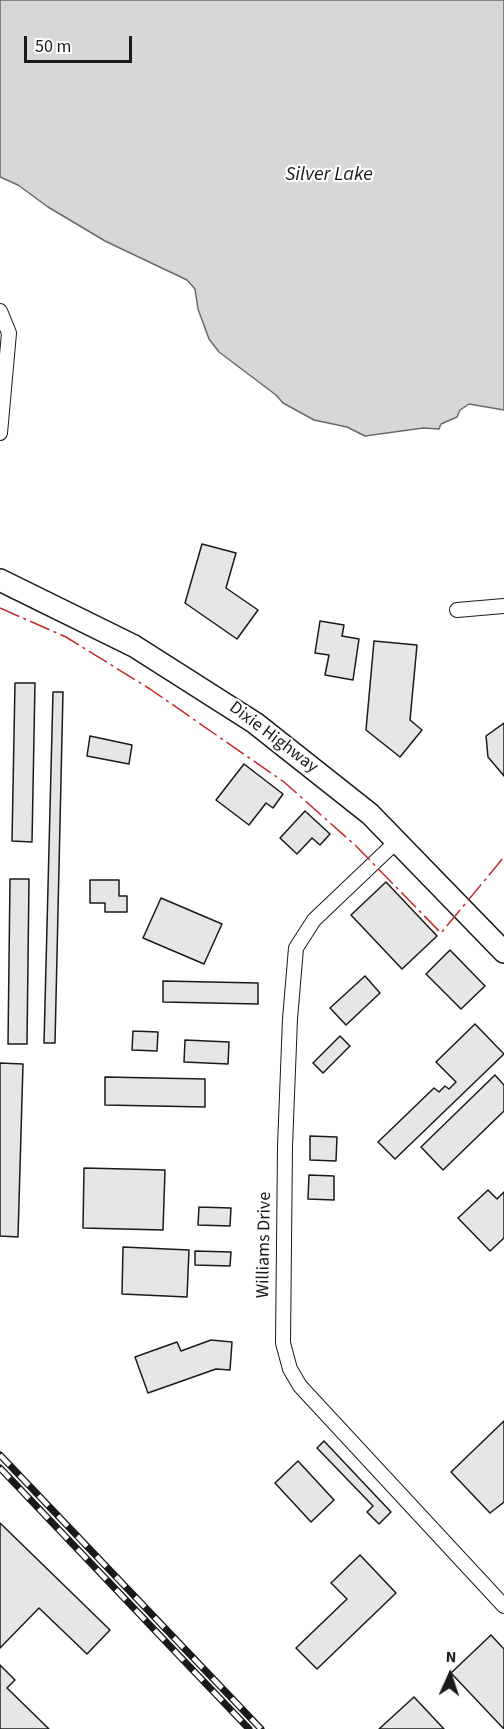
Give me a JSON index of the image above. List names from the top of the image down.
{
  "streets": {
    "main road": ["Dixie Highway"],
    "street": ["Williams Drive"]
  },
  "crossings": [
    ["Dixie Highway", "Williams Drive"]
  ],
  "water": ["Silver Lake"],
  "scale_bar": "50 m",
  "north": "top"
}
